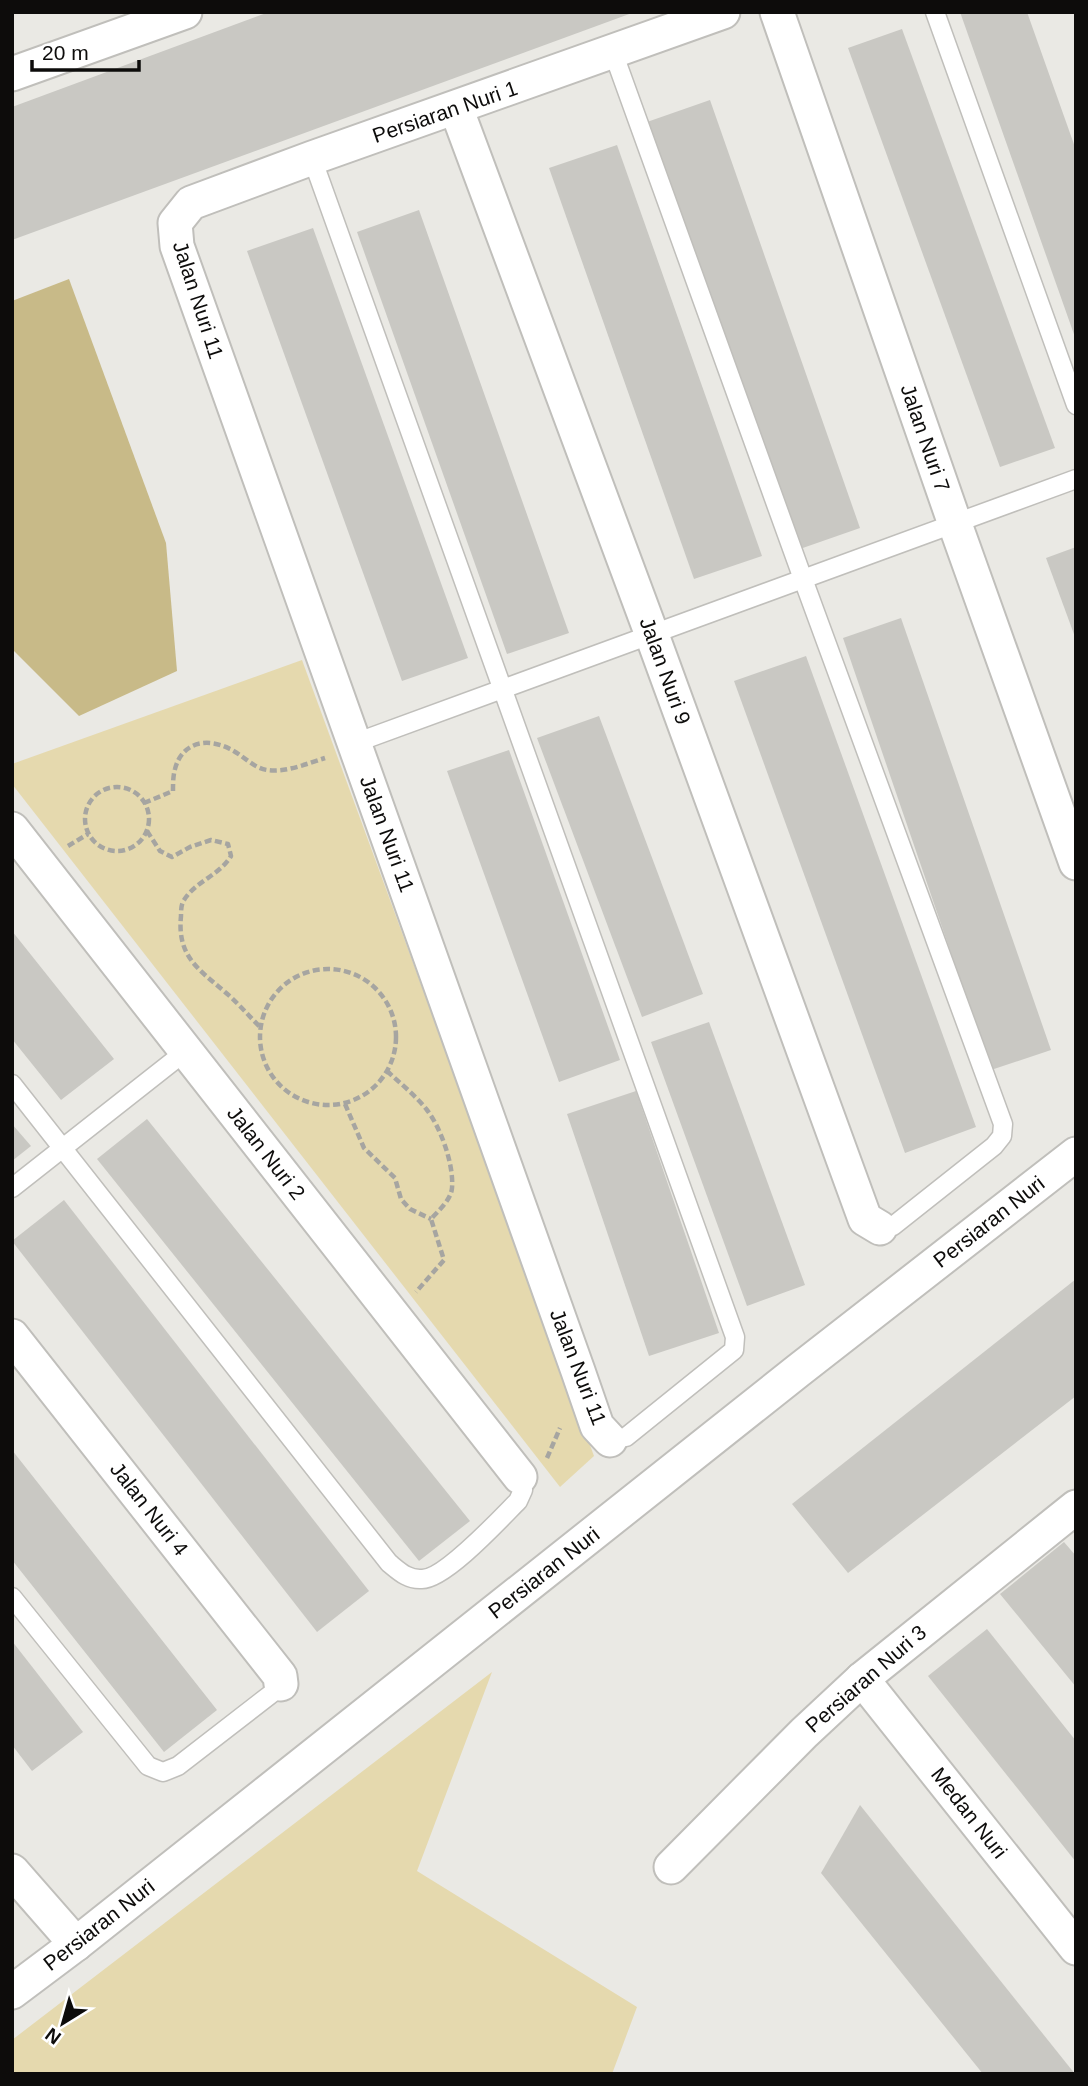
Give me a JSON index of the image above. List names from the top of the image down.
{
  "streets": {
    "street": [
      "Persiaran Nuri 1",
      "Jalan Nuri 11",
      "Jalan Nuri 7",
      "Jalan Nuri 9",
      "Jalan Nuri 2",
      "Persiaran Nuri",
      "Jalan Nuri 4",
      "Persiaran Nuri 3",
      "Medan Nuri"
    ]
  },
  "crossings": [
    ["Persiaran Nuri 1", "Jalan Nuri 11"],
    ["Persiaran Nuri 1", "Jalan Nuri 9"],
    ["Persiaran Nuri 3", "Medan Nuri"]
  ],
  "scale_bar": "20 m",
  "north": "bottom left"
}
